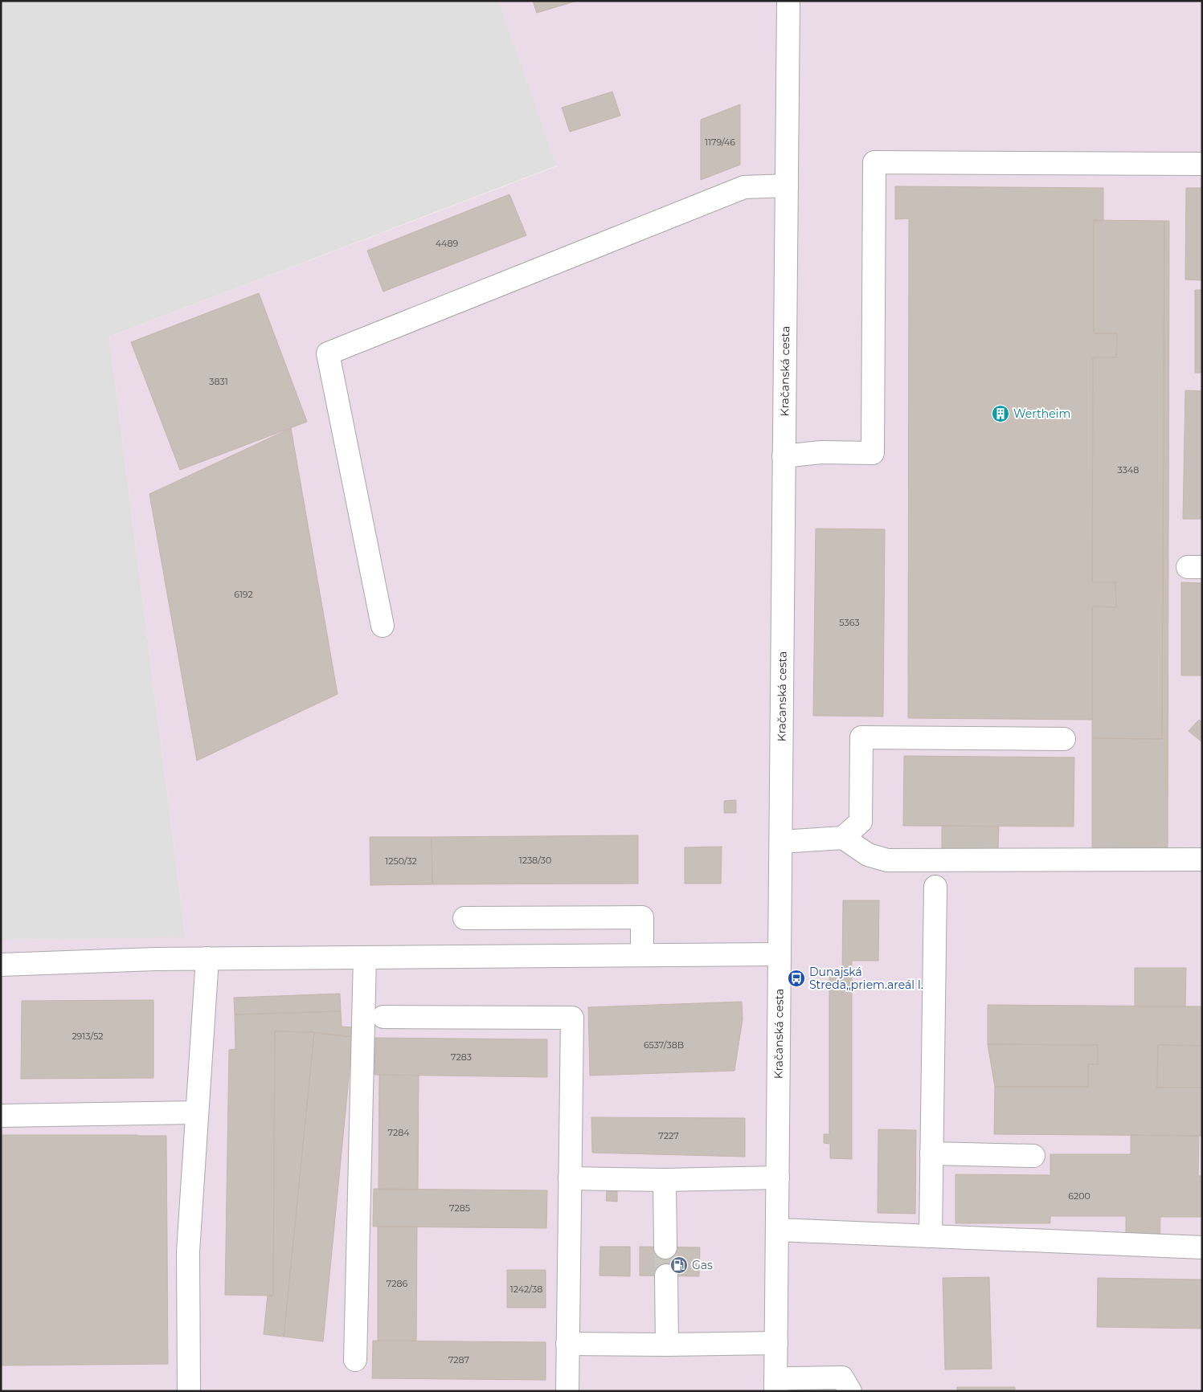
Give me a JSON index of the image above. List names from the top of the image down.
{
  "streets": {
    "street": ["Kračanská cesta"]
  },
  "places": {
    "building": ["Wertheim"],
    "bus stop": ["Dunajská Streda,,priem.areál I."],
    "fuel station": ["Gas"]
  },
  "house_numbers": [
    "1179/46",
    "4489",
    "3831",
    "3348",
    "6192",
    "5363",
    "1238/30",
    "1250/32",
    "2913/52",
    "6537/38B",
    "7283",
    "7284",
    "7227",
    "6200",
    "7285",
    "7286",
    "1242/38",
    "7287"
  ]
}
